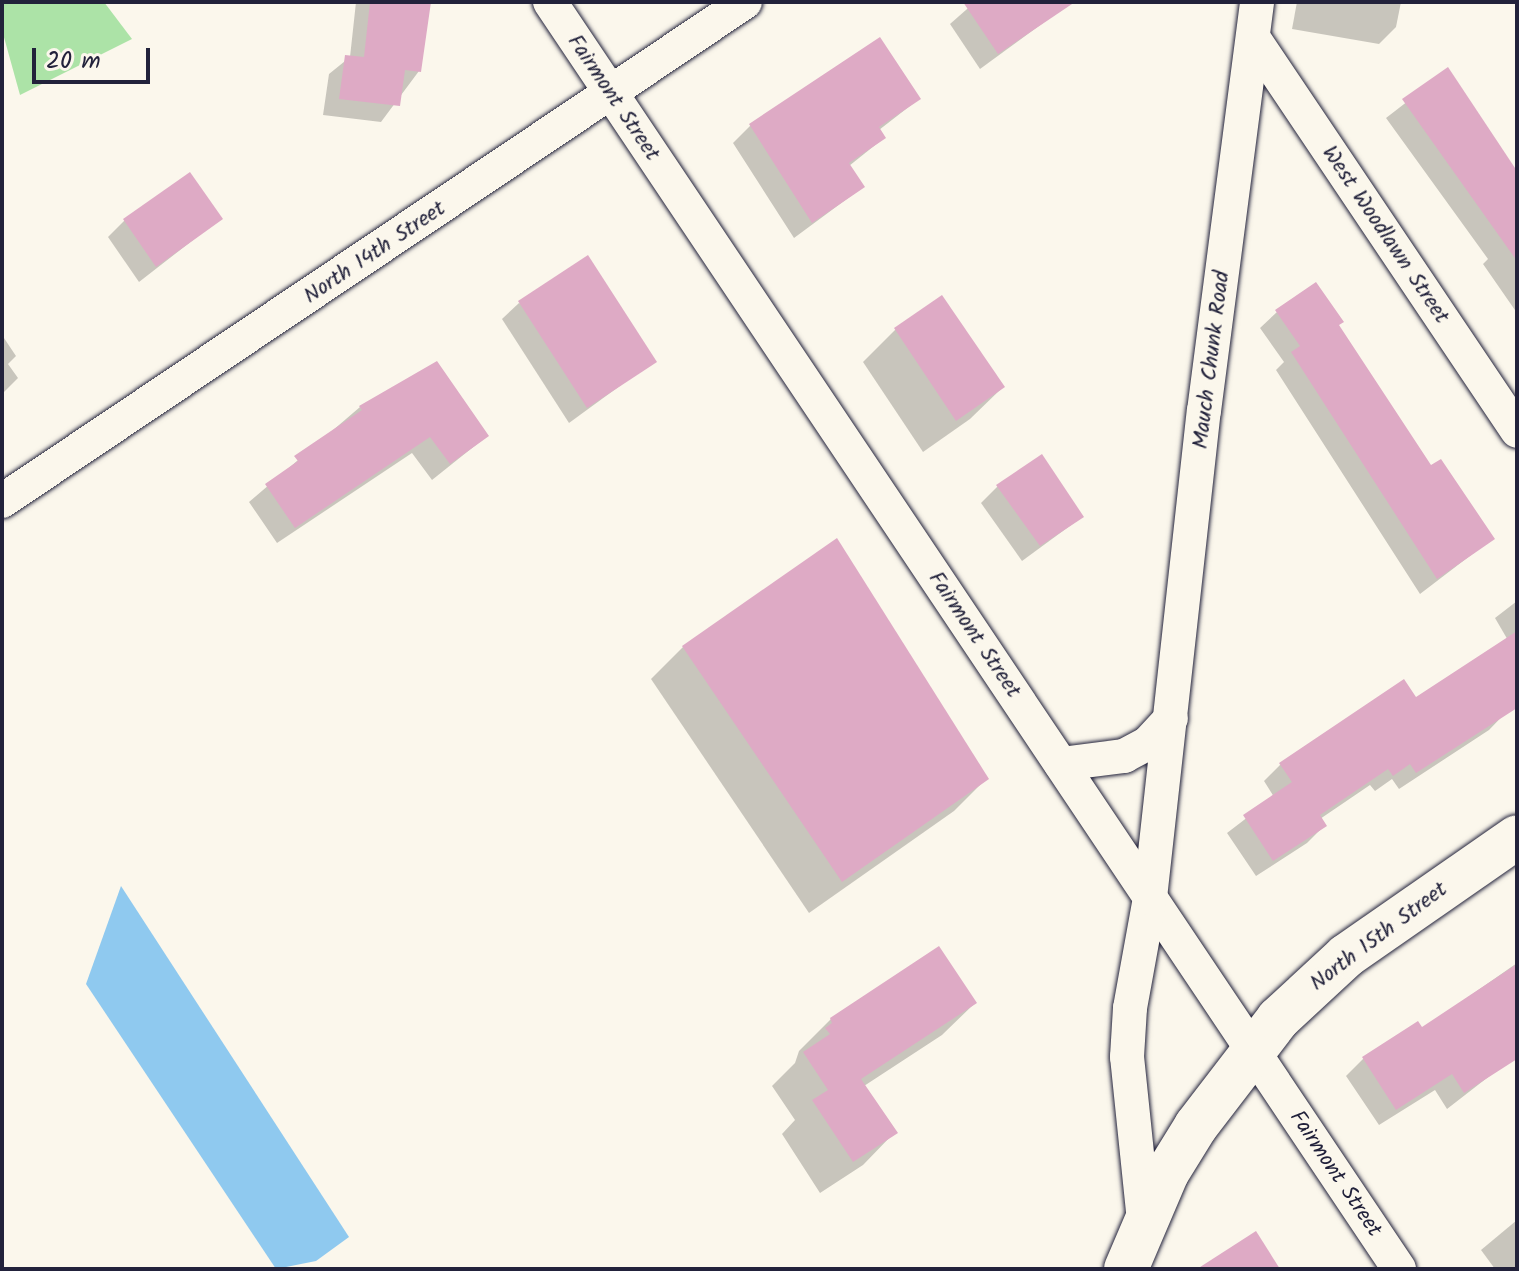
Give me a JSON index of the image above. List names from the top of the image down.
{
  "streets": {
    "main road": ["Mauch Chunk Road", "North 15th Street"],
    "street": ["Fairmont Street", "West Woodlawn Street", "North 14th Street"]
  },
  "crossings": [
    ["Fairmont Street", "North 14th Street"],
    ["Fairmont Street", "Mauch Chunk Road"],
    ["Fairmont Street", "North 15th Street"],
    ["West Woodlawn Street", "Mauch Chunk Road"],
    ["Mauch Chunk Road", "North 15th Street"]
  ],
  "scale_bar": "20 m"
}
